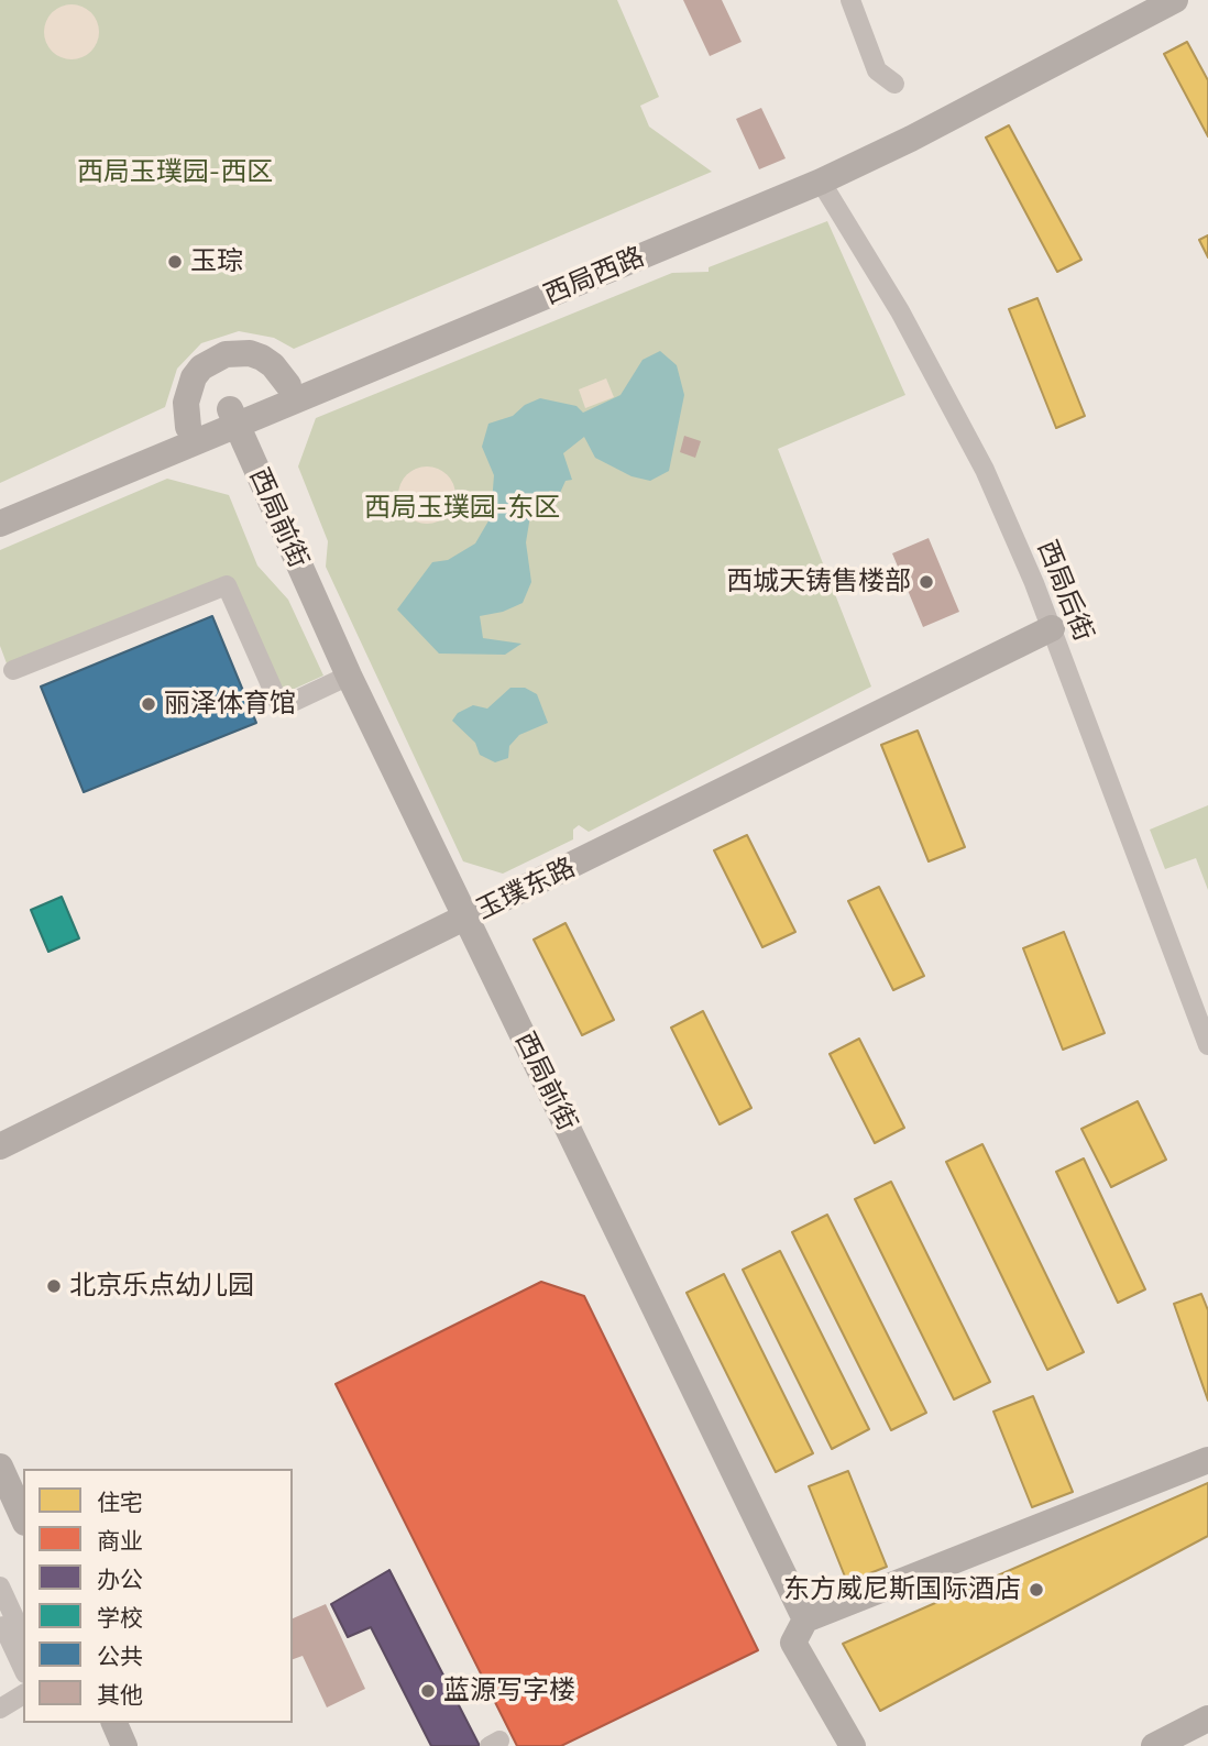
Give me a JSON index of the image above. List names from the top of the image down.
{
  "streets": {
    "street": [
      "西局西路",
      "西局前街",
      "西局后街",
      "玉璞东路"
    ]
  },
  "crossings": [
    ["西局西路", "西局前街"],
    ["西局西路", "西局后街"],
    ["西局前街", "玉璞东路"],
    ["西局后街", "玉璞东路"]
  ],
  "parks": ["西局玉璞园-西区", "西局玉璞园-东区"],
  "places": [
    "玉琮",
    "西城天铸售楼部",
    "丽泽体育馆",
    "北京乐点幼儿园",
    "东方威尼斯国际酒店",
    "蓝源写字楼"
  ],
  "legend": [
    "住宅",
    "商业",
    "办公",
    "学校",
    "公共",
    "其他"
  ]
}
